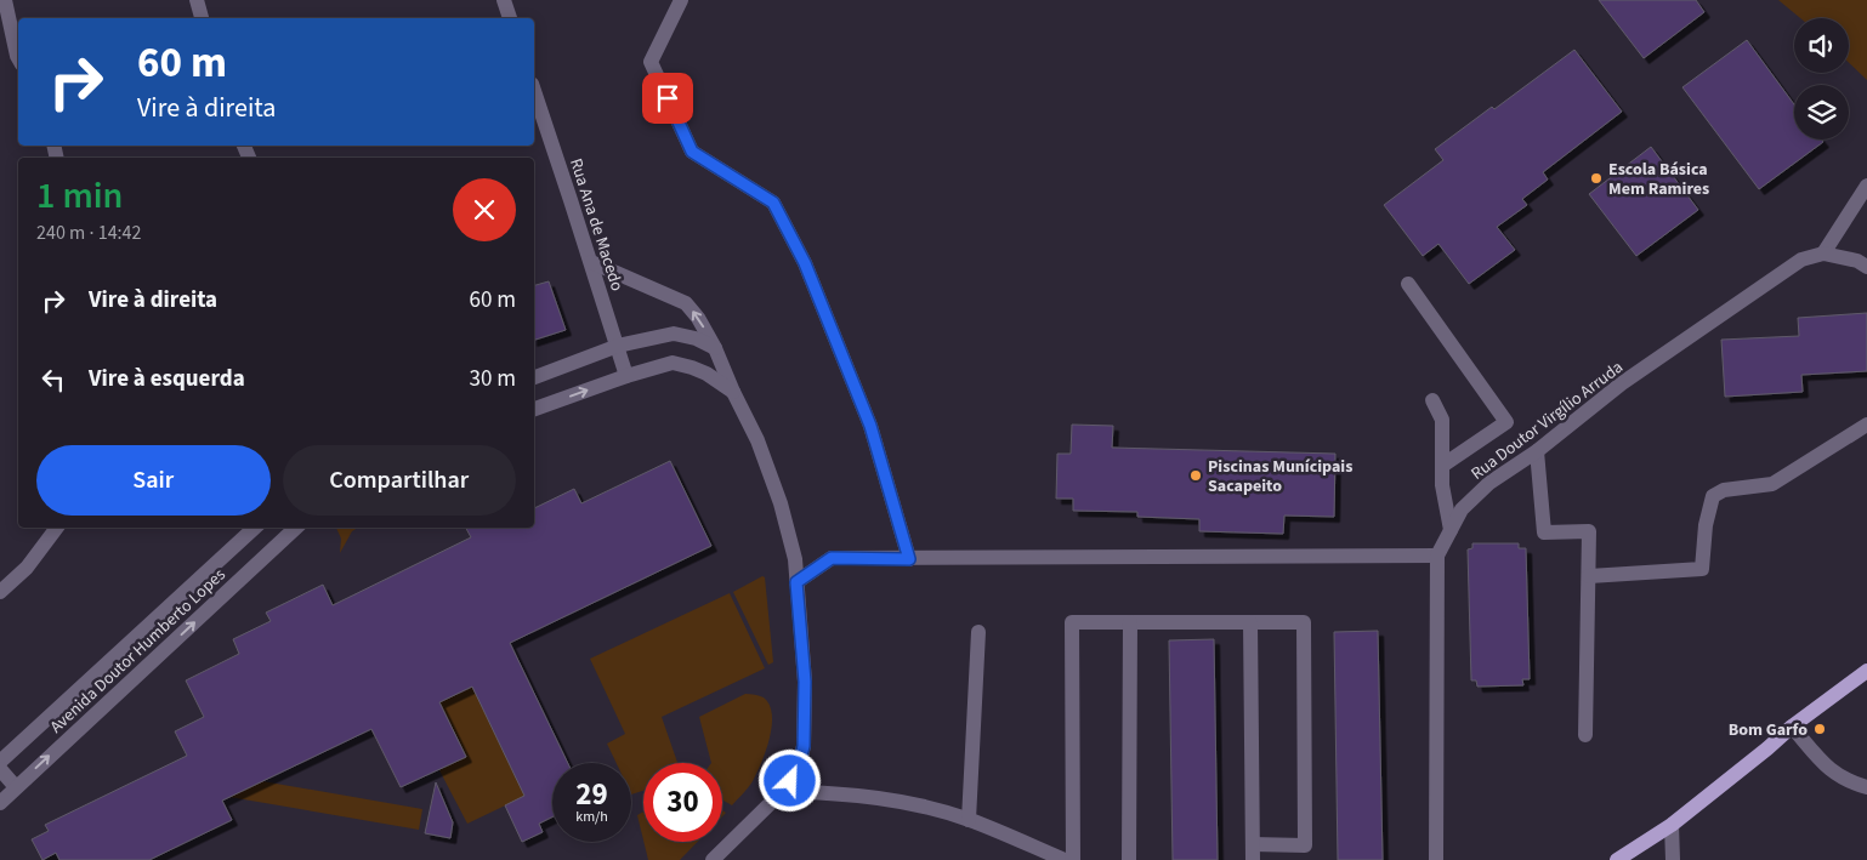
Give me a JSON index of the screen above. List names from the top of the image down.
{
  "streets": {
    "street": ["Rua Ana de Macedo", "Rua Doutor Virgílio Arruda", "Avenida Doutor Humberto Lopes"]
  },
  "places": ["Escola Básica Mem Ramires", "Piscinas Munícipais Sacapeito", "Bom Garfo"],
  "page": {
    "turn": ["60 m", "Vire à direita"],
    "heading": ["1 min", "240 m · 14:42"],
    "list": [
      {
        "name": "Vire à direita",
        "value": "60 m"
      },
      {
        "name": "Vire à esquerda",
        "value": "30 m"
      }
    ],
    "buttons": ["Sair", "Compartilhar"],
    "speed": "29 km/h",
    "limit": "30"
  }
}
